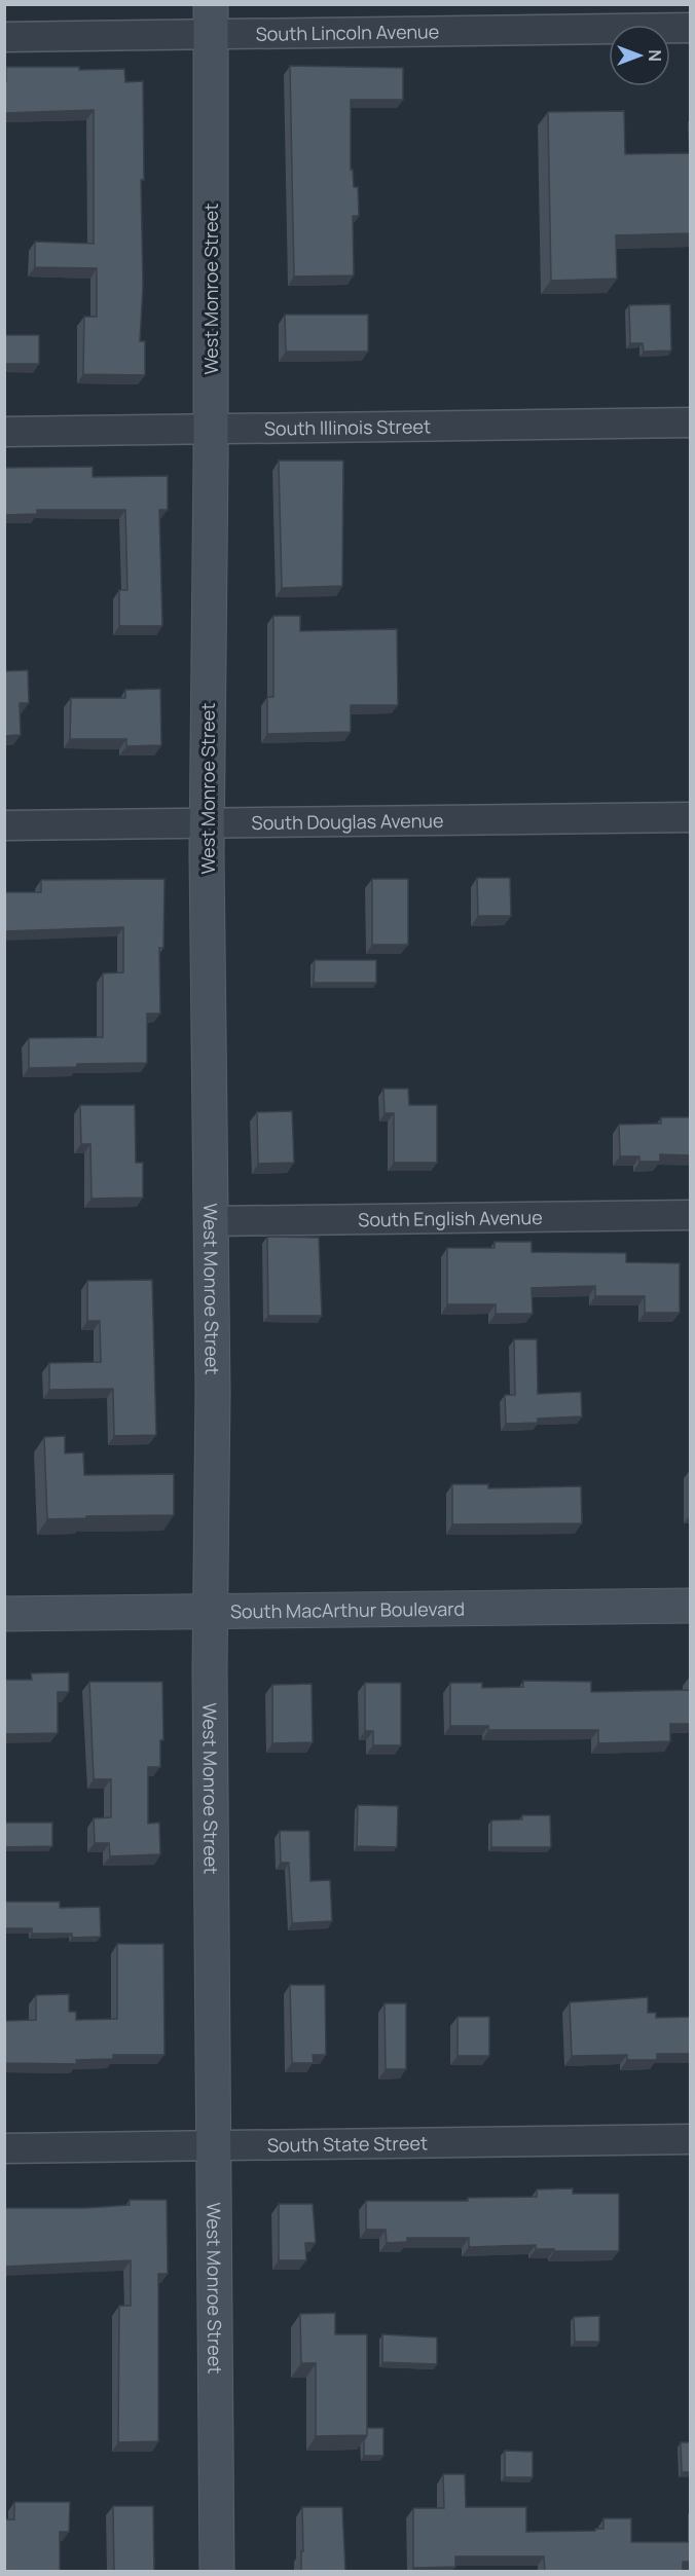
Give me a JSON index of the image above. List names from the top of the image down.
{
  "streets": {
    "street": [
      "South Lincoln Avenue",
      "West Monroe Street",
      "South Illinois Street",
      "South Douglas Avenue",
      "South English Avenue",
      "South MacArthur Boulevard",
      "South State Street"
    ]
  },
  "crossings": [
    ["South Lincoln Avenue", "West Monroe Street"],
    ["West Monroe Street", "South Illinois Street"],
    ["West Monroe Street", "South Douglas Avenue"],
    ["West Monroe Street", "South English Avenue"],
    ["West Monroe Street", "South MacArthur Boulevard"],
    ["West Monroe Street", "South State Street"]
  ],
  "north": "right"
}
